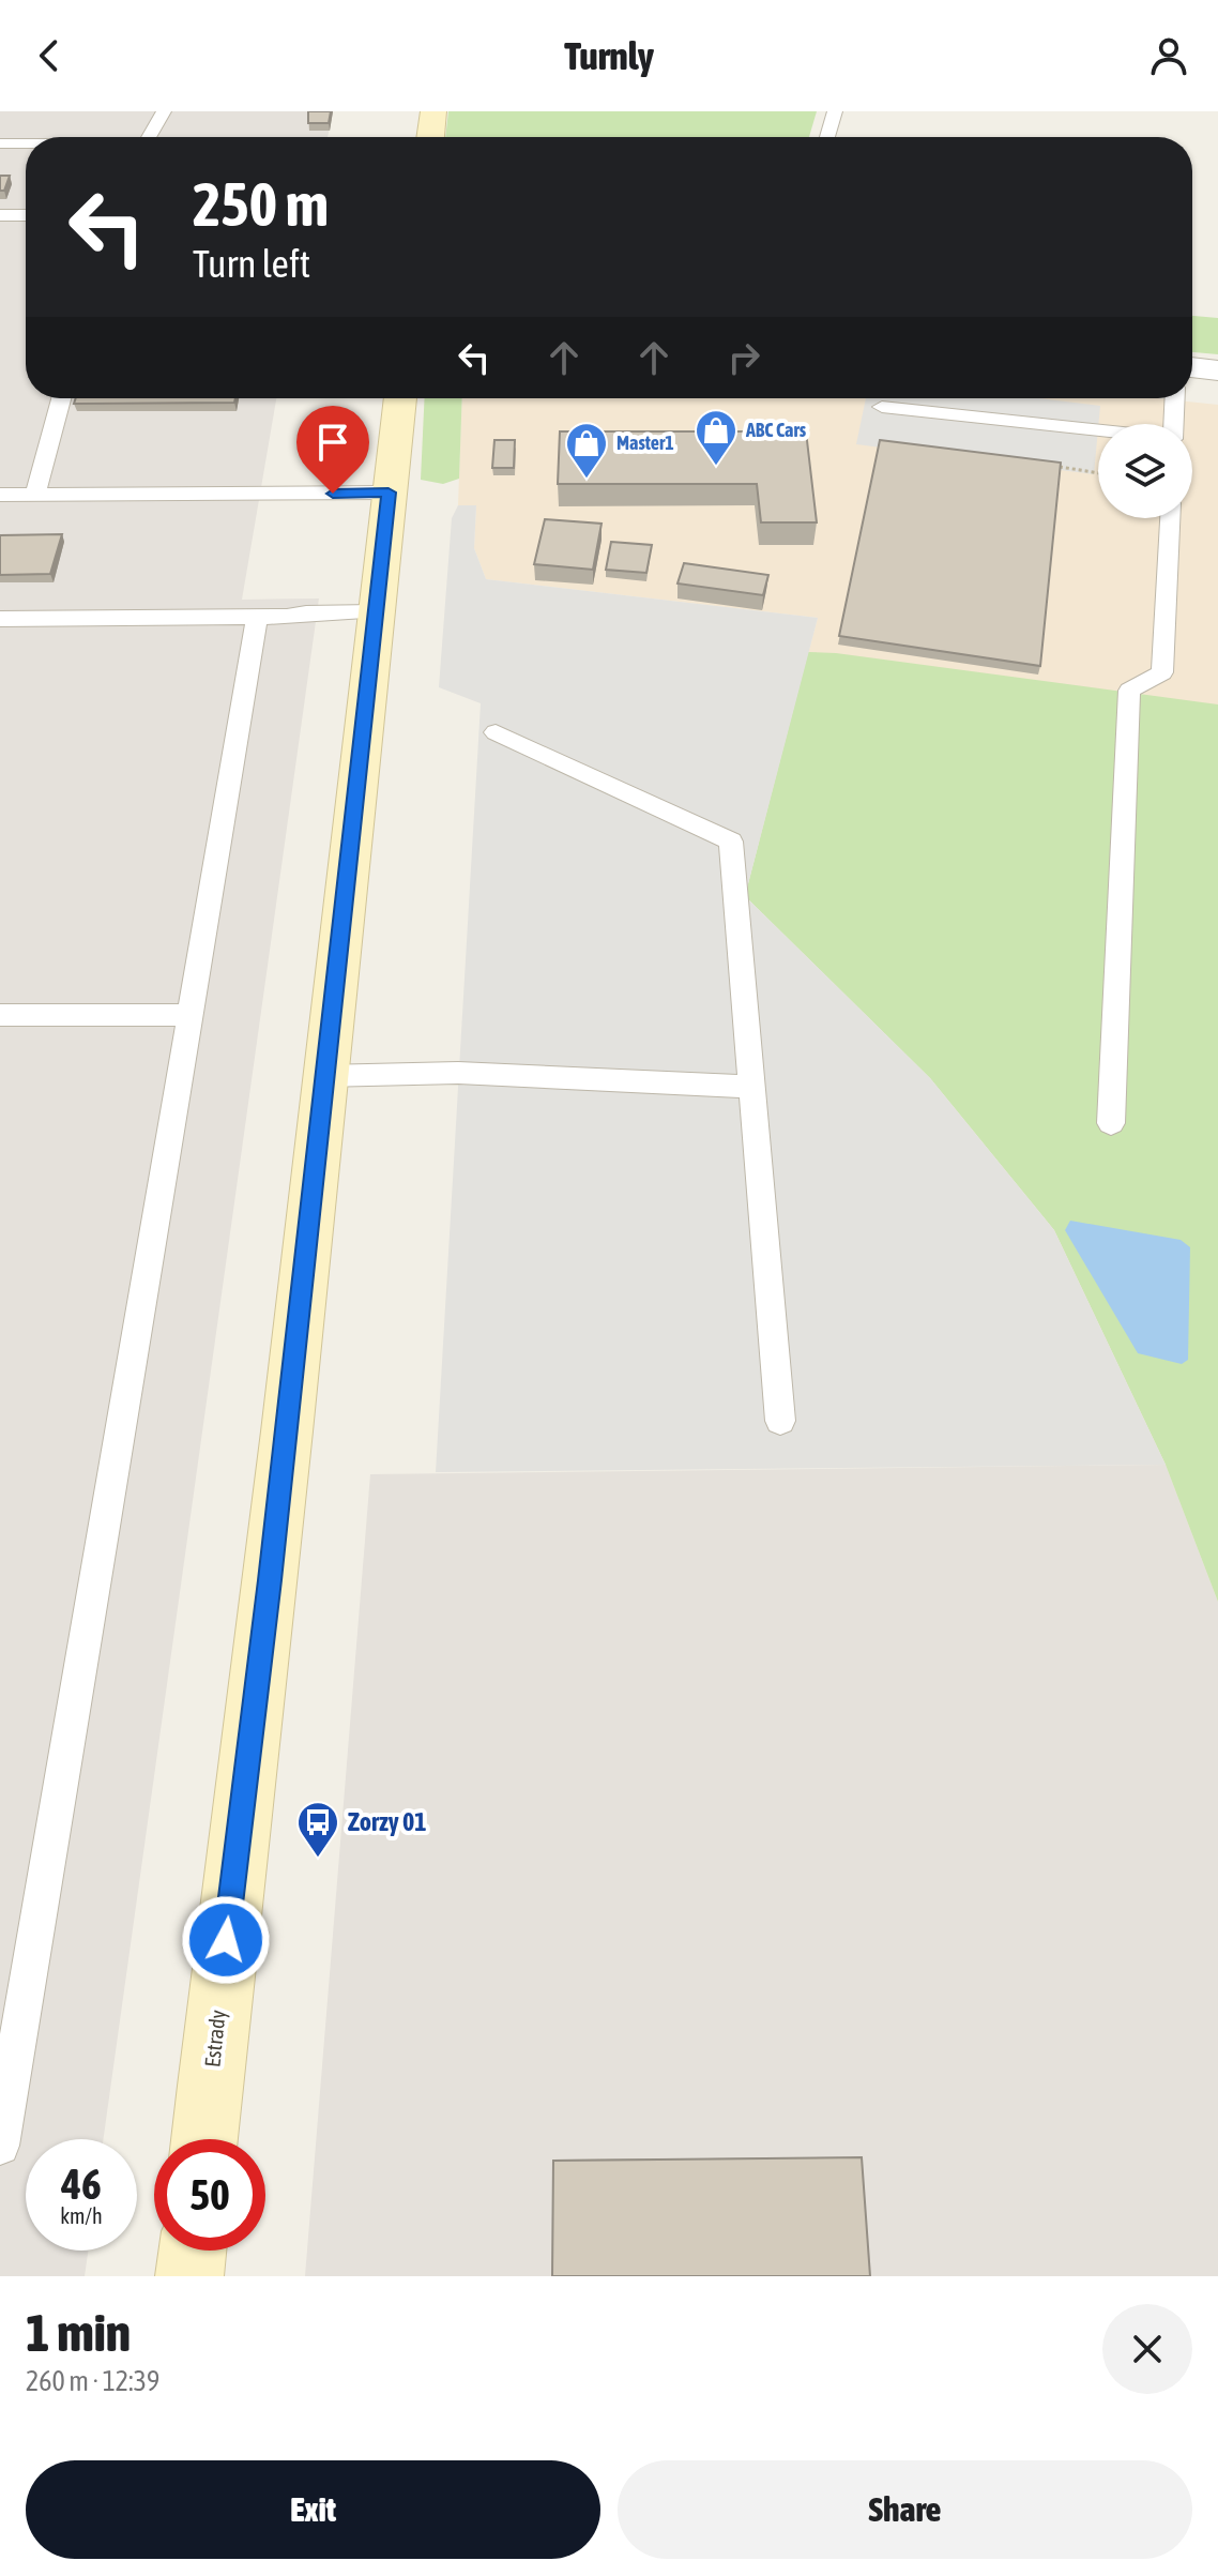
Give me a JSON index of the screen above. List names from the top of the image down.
{
  "streets": {
    "main road": ["Estrady"]
  },
  "places": {
    "shop": ["ABC Cars", "Master1"],
    "bus stop": ["Zorzy 01"]
  },
  "page": {
    "header": "Turnly",
    "turn": ["250 m", "Turn left"],
    "speed": "46 km/h",
    "limit": "50",
    "heading": ["1 min", "260 m · 12:39"],
    "buttons": ["Exit", "Share"]
  }
}
